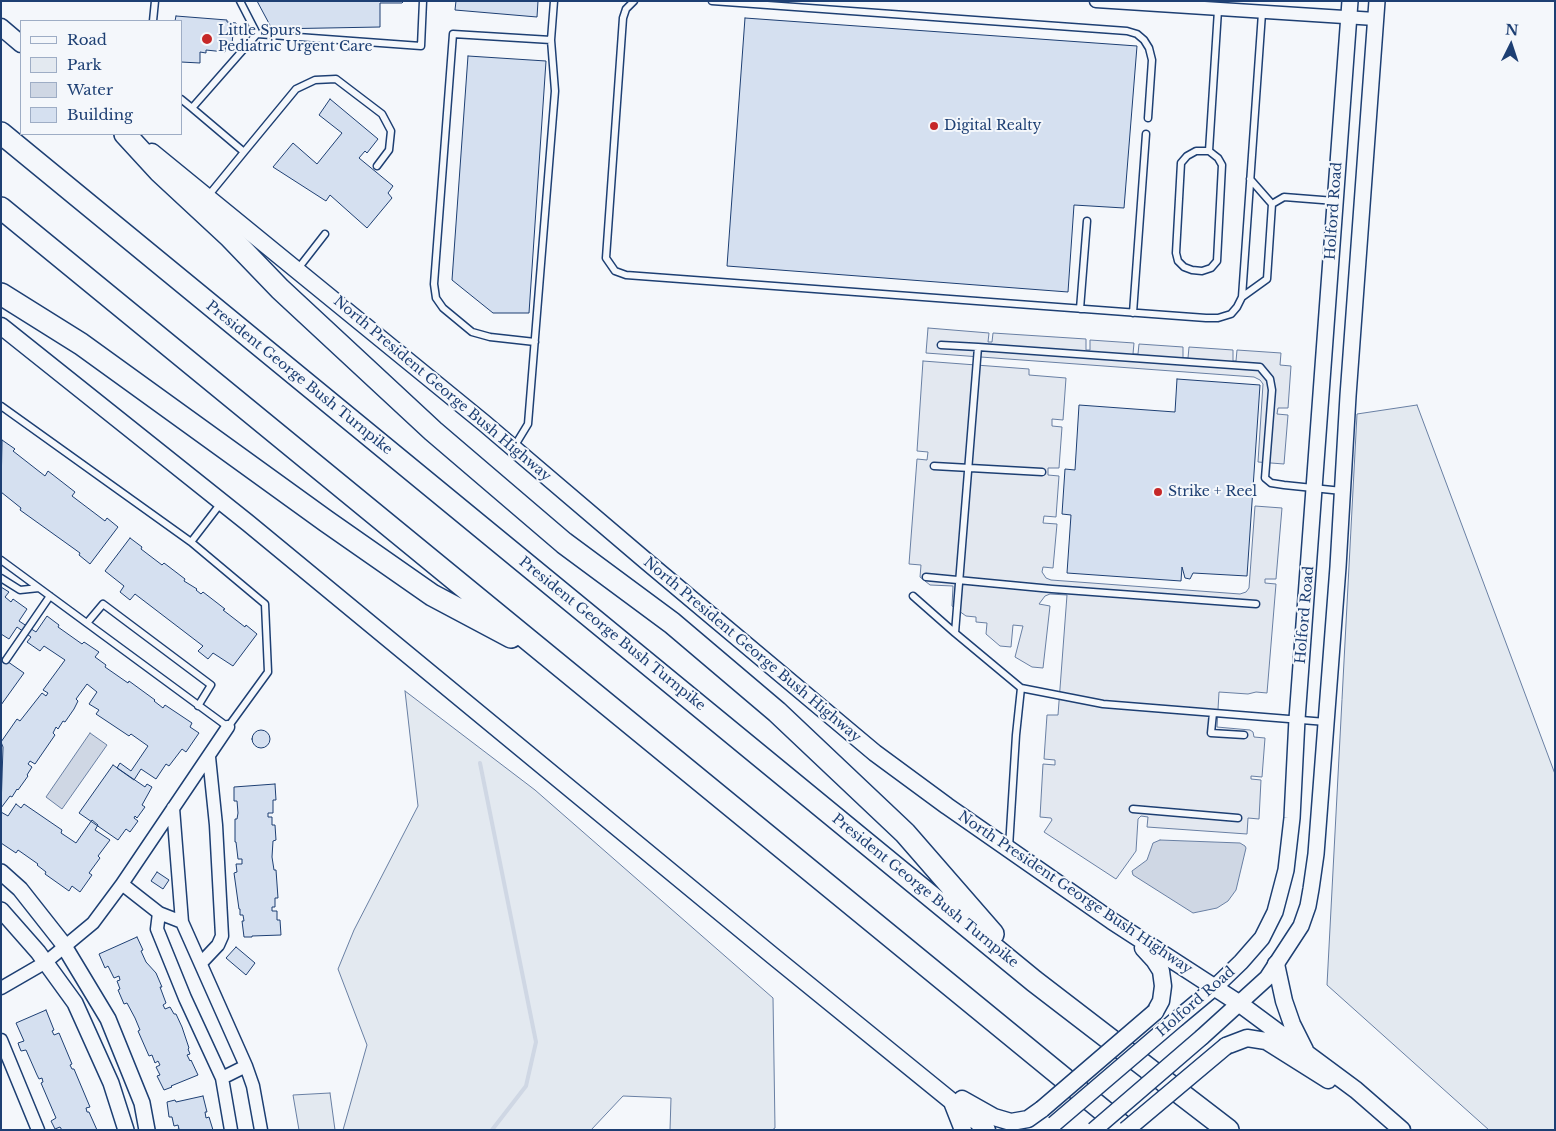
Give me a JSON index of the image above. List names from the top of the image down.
{
  "streets": {
    "highway": ["President George Bush Turnpike"],
    "main road": ["North President George Bush Highway"],
    "street": ["Holford Road"]
  },
  "crossings": [
    ["Holford Road", "North President George Bush Highway"]
  ],
  "places": ["Little Spurs Pediatric Urgent Care", "Digital Realty", "Strike + Reel"],
  "legend": [
    "Road",
    "Park",
    "Water",
    "Building"
  ],
  "north": "top"
}
